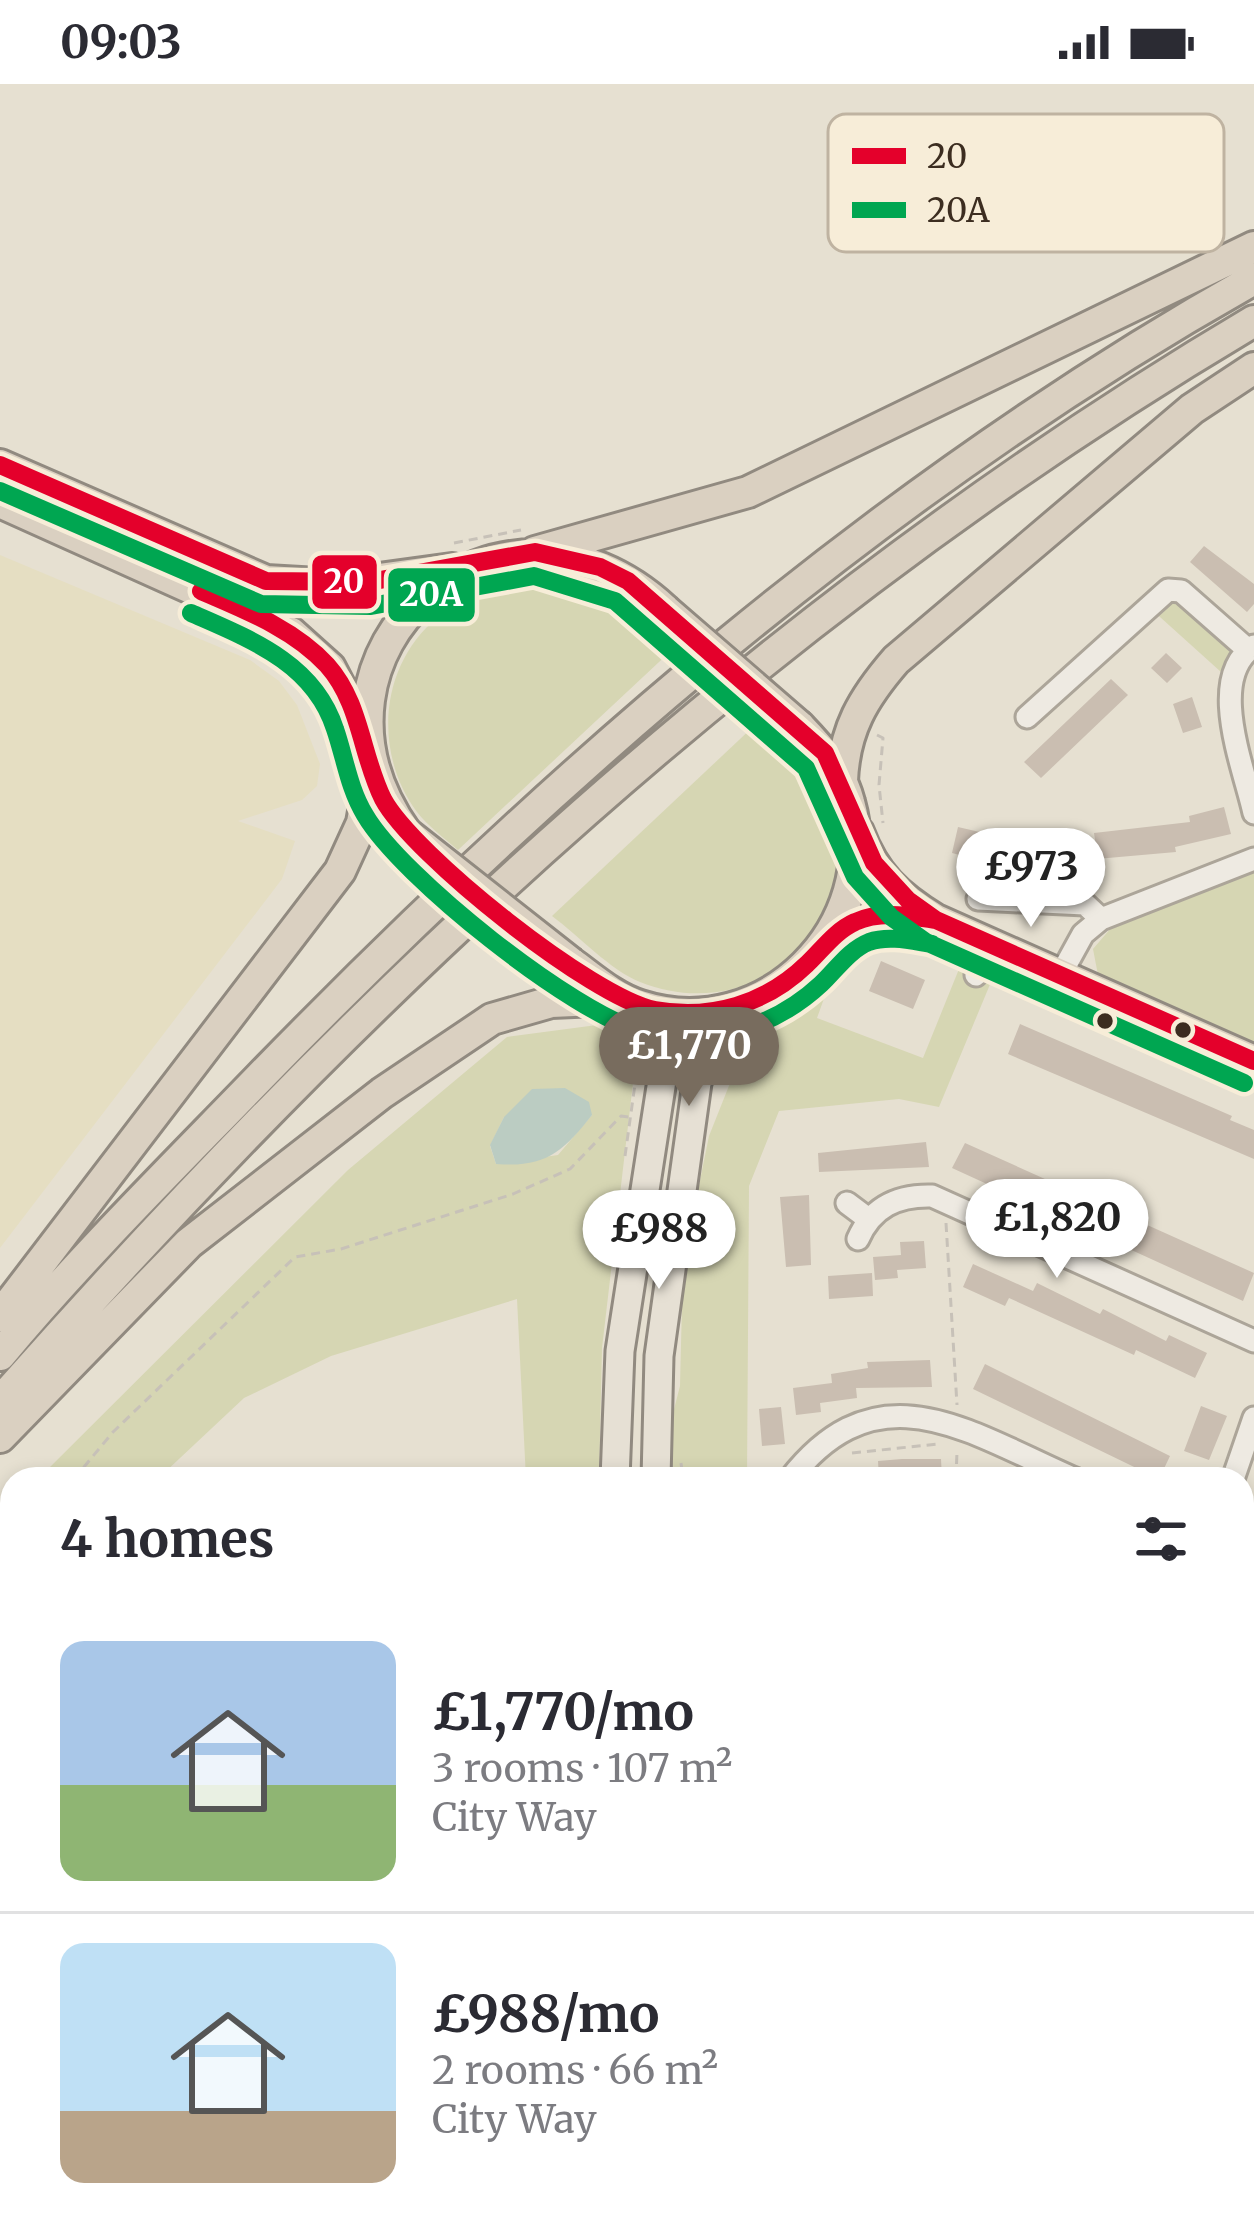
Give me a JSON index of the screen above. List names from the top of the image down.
{
  "lines": ["transit line 20", "transit line 20A"],
  "legend": ["20", "20A"],
  "page": {
    "status": "09:03",
    "price": [
      "£973",
      "£1,770",
      "£1,820",
      "£988"
    ],
    "heading": "4 homes",
    "list": [
      {
        "name": "£1,770/mo",
        "note": "3 rooms · 107 m² · City Way"
      },
      {
        "name": "£988/mo",
        "note": "2 rooms · 66 m² · City Way"
      }
    ]
  }
}
